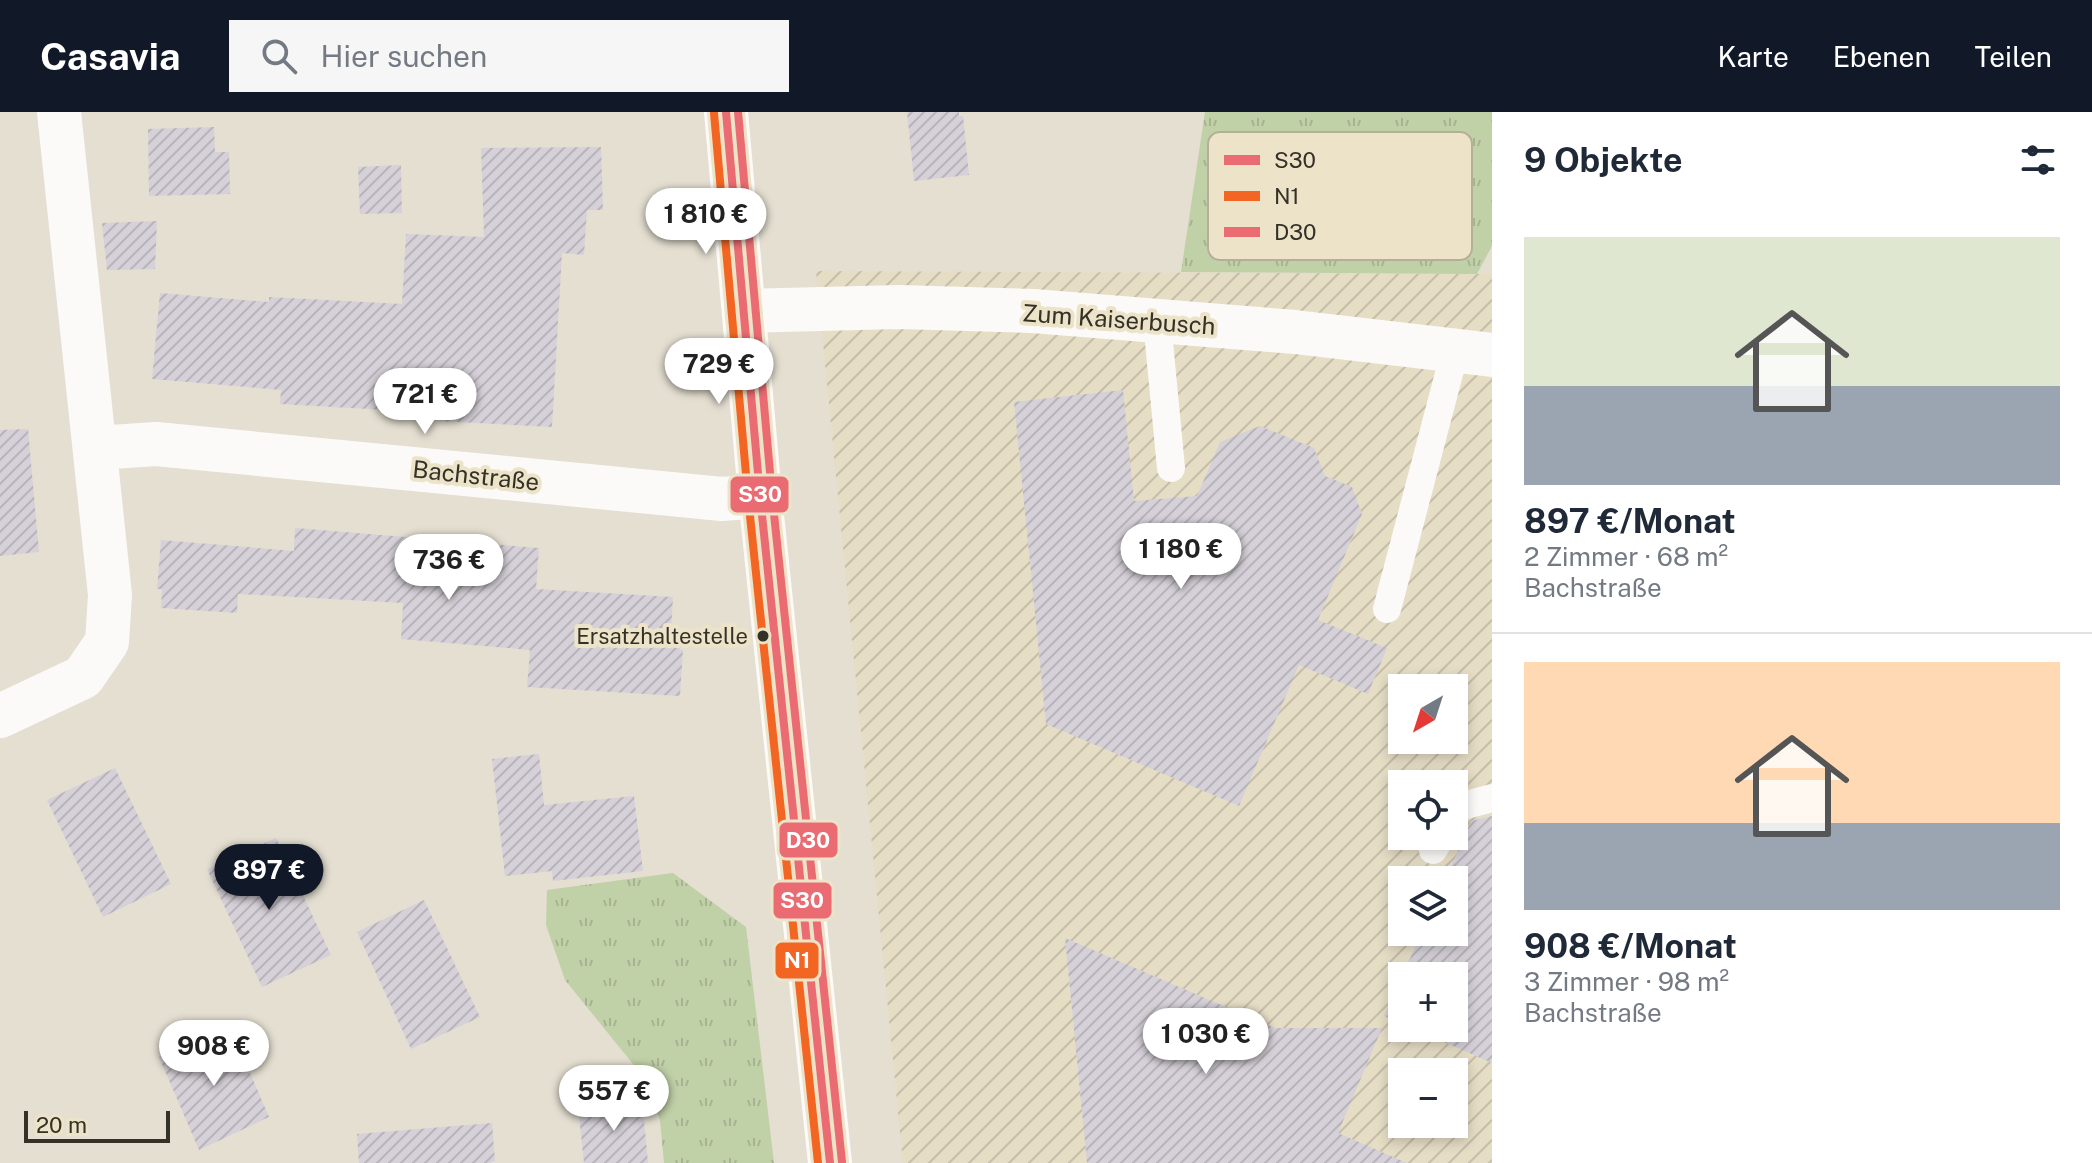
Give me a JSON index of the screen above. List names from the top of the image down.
{
  "streets": {
    "street": ["Zum Kaiserbusch", "Bachstraße"]
  },
  "places": ["Ersatzhaltestelle"],
  "lines": ["transit line S30", "transit line D30", "transit line N1"],
  "legend": ["S30", "N1", "D30"],
  "scale_bar": "20 m",
  "north": "bottom left",
  "page": {
    "header": "Casavia",
    "search": "Hier suchen",
    "nav": ["Karte", "Ebenen", "Teilen"],
    "heading": "9 Objekte",
    "price": [
      "1 810 €",
      "729 €",
      "721 €",
      "1 180 €",
      "736 €",
      "897 €",
      "1 030 €",
      "908 €",
      "557 €"
    ],
    "list": [
      {
        "name": "897 €/Monat",
        "note": "2 Zimmer · 68 m² · Bachstraße"
      },
      {
        "name": "908 €/Monat",
        "note": "3 Zimmer · 98 m² · Bachstraße"
      }
    ],
    "map_buttons": ["+", "−"],
    "scale": "20 m"
  }
}
